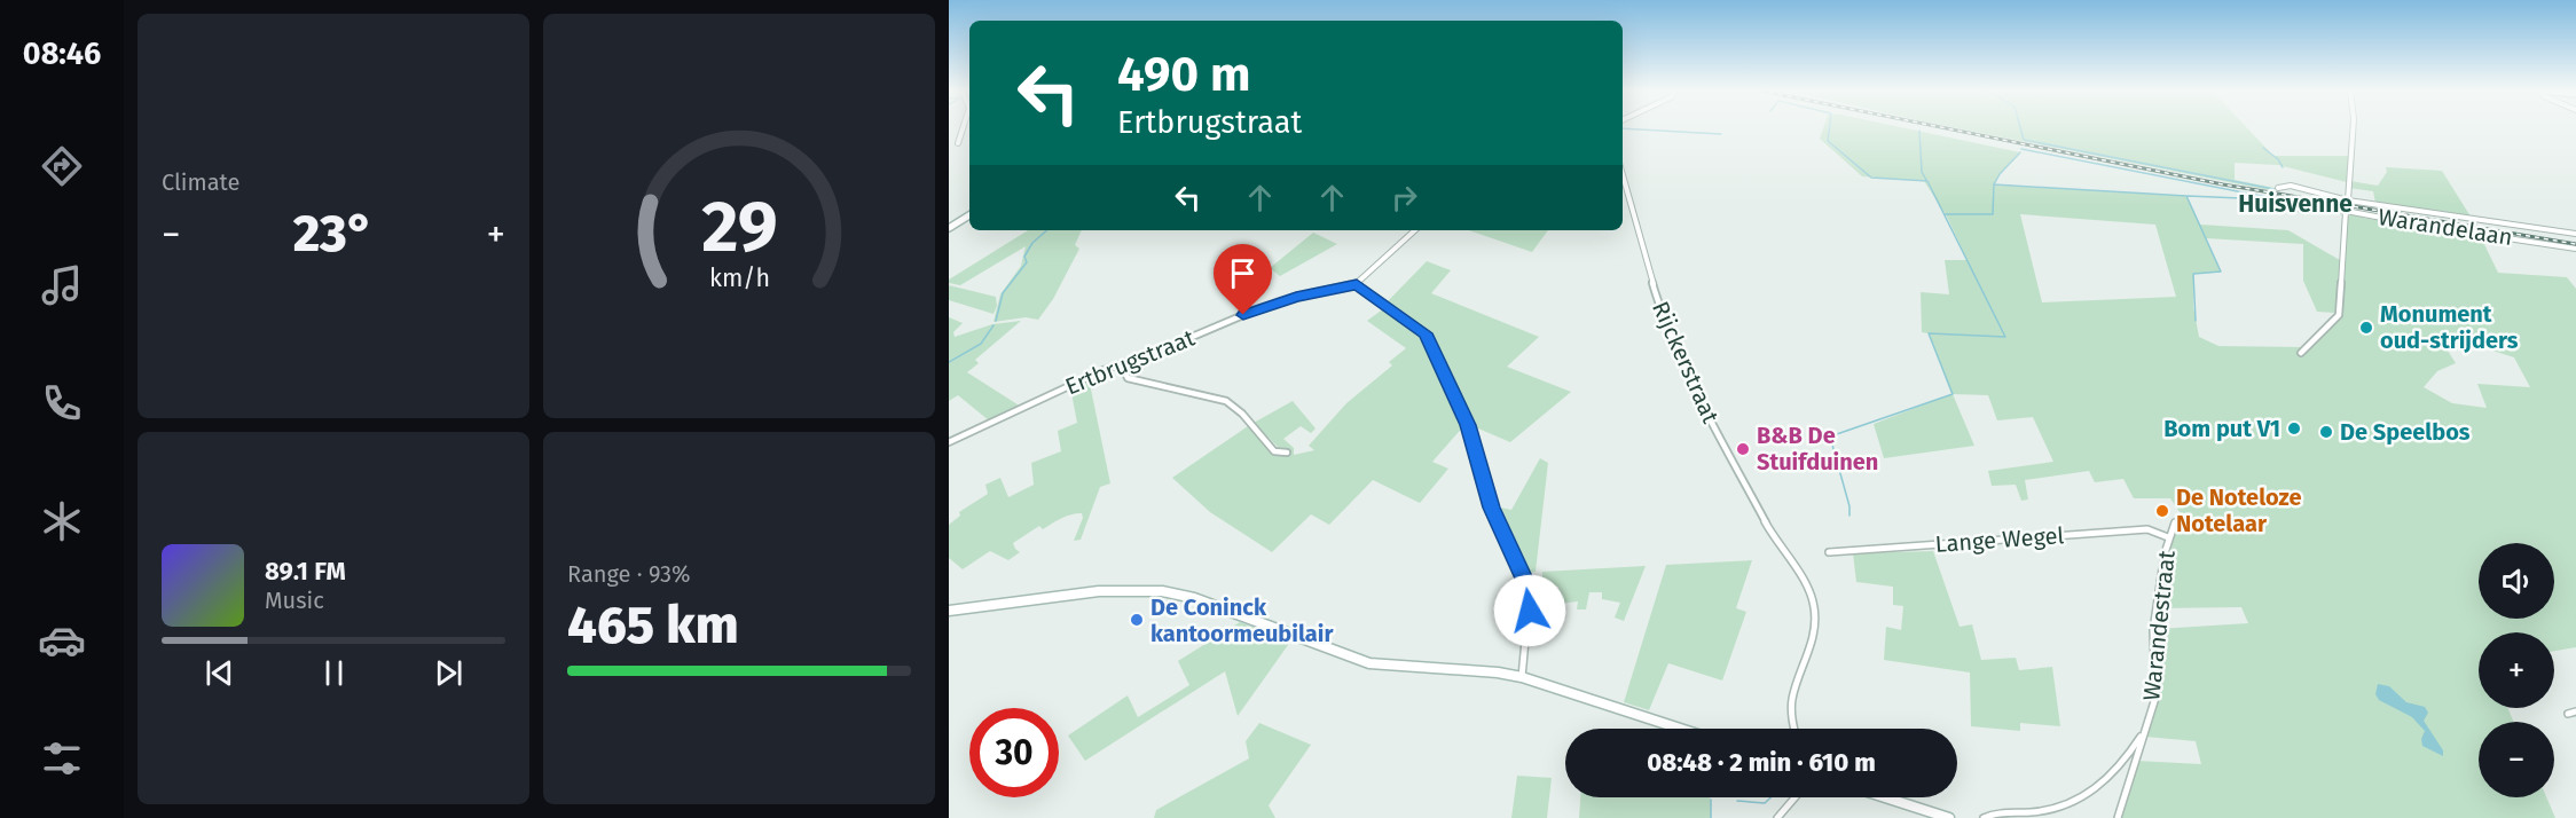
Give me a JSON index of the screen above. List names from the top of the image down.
{
  "streets": {
    "street": [
      "Warandelaan",
      "Ertbrugstraat",
      "Rijckerstraat",
      "Lange Wegel",
      "Warandestraat"
    ]
  },
  "crossings": [
    ["Lange Wegel", "Warandestraat"]
  ],
  "districts": ["Huisvenne"],
  "places": [
    "Monument oud-strijders",
    "Bom put V1",
    "De Speelbos",
    "B&B De Stuifduinen",
    "De Noteloze Notelaar",
    "De Coninck kantoormeubilair"
  ],
  "page": {
    "tabs": "08:46",
    "tile": [
      "Climate",
      ["Range · 93%", "465 km"]
    ],
    "turn": ["490 m", "Ertbrugstraat"],
    "heat": ["−", "23°", "+"],
    "map_buttons": ["+", "−"],
    "song": ["89.1 FM", "Music"],
    "limit": "30",
    "trip": "08:48 · 2 min · 610 m",
    "gauge": ["29", "km/h"]
  }
}
